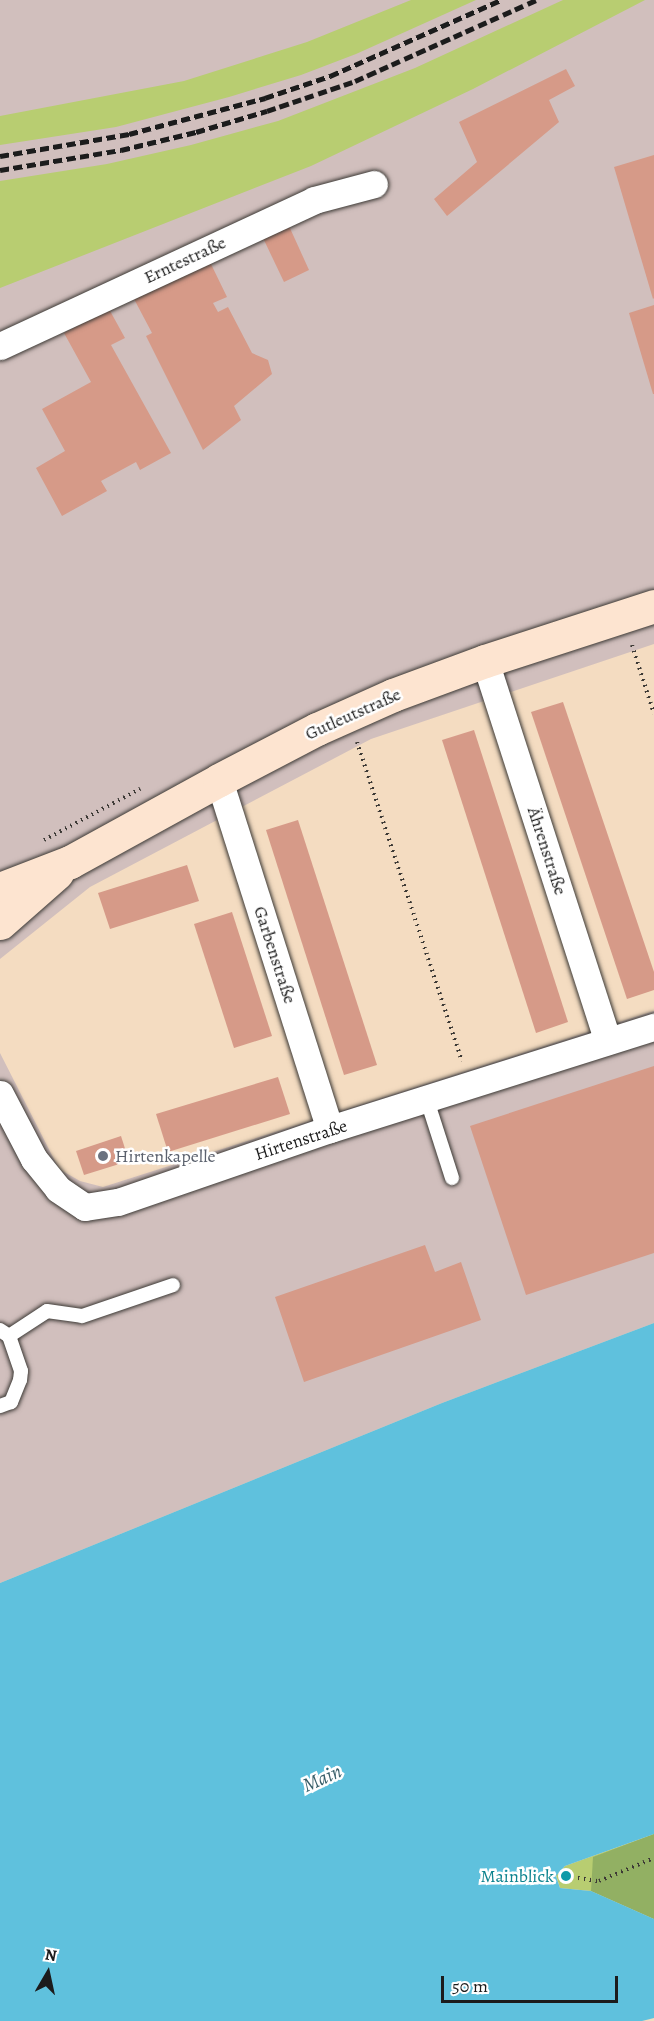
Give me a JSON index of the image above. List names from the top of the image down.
{
  "streets": {
    "main road": ["Gutleutstraße"],
    "street": [
      "Erntestraße",
      "Ährenstraße",
      "Garbenstraße",
      "Hirtenstraße"
    ]
  },
  "crossings": [
    ["Gutleutstraße", "Ährenstraße"],
    ["Gutleutstraße", "Garbenstraße"],
    ["Ährenstraße", "Hirtenstraße"],
    ["Garbenstraße", "Hirtenstraße"]
  ],
  "water": ["Main"],
  "places": ["Hirtenkapelle", "Mainblick"],
  "scale_bar": "50 m",
  "north": "top"
}
